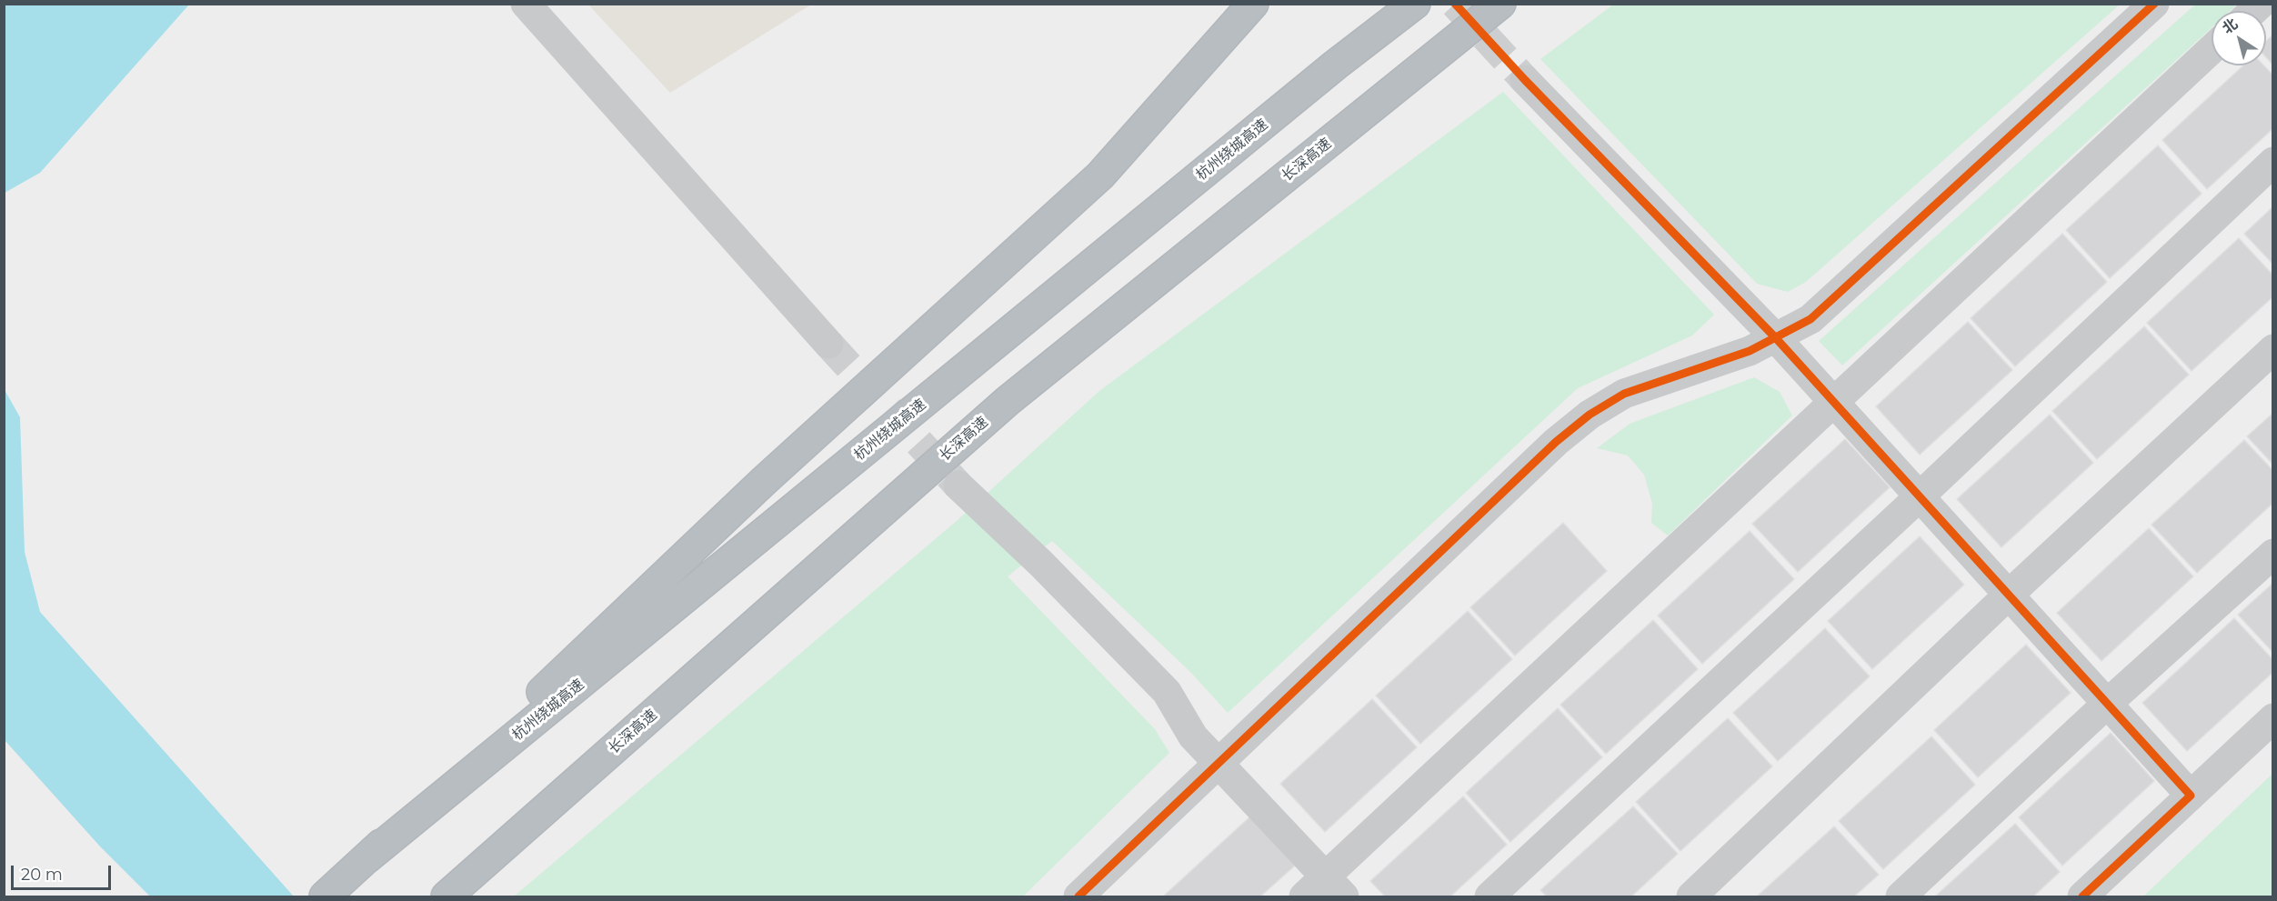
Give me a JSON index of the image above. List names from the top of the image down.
{
  "streets": {
    "highway": ["杭州绕城高速", "长深高速"]
  },
  "scale_bar": "20 m",
  "north": "top left"
}
